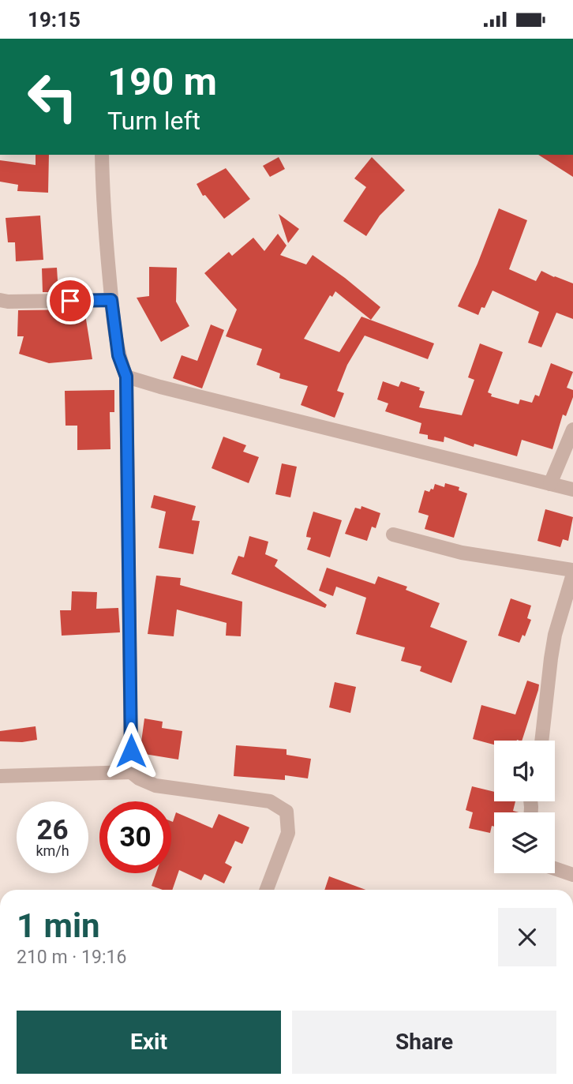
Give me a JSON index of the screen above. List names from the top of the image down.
{
  "page": {
    "status": "19:15",
    "turn": ["190 m", "Turn left"],
    "speed": "26 km/h",
    "limit": "30",
    "heading": ["1 min", "210 m · 19:16"],
    "buttons": ["Exit", "Share"]
  }
}
